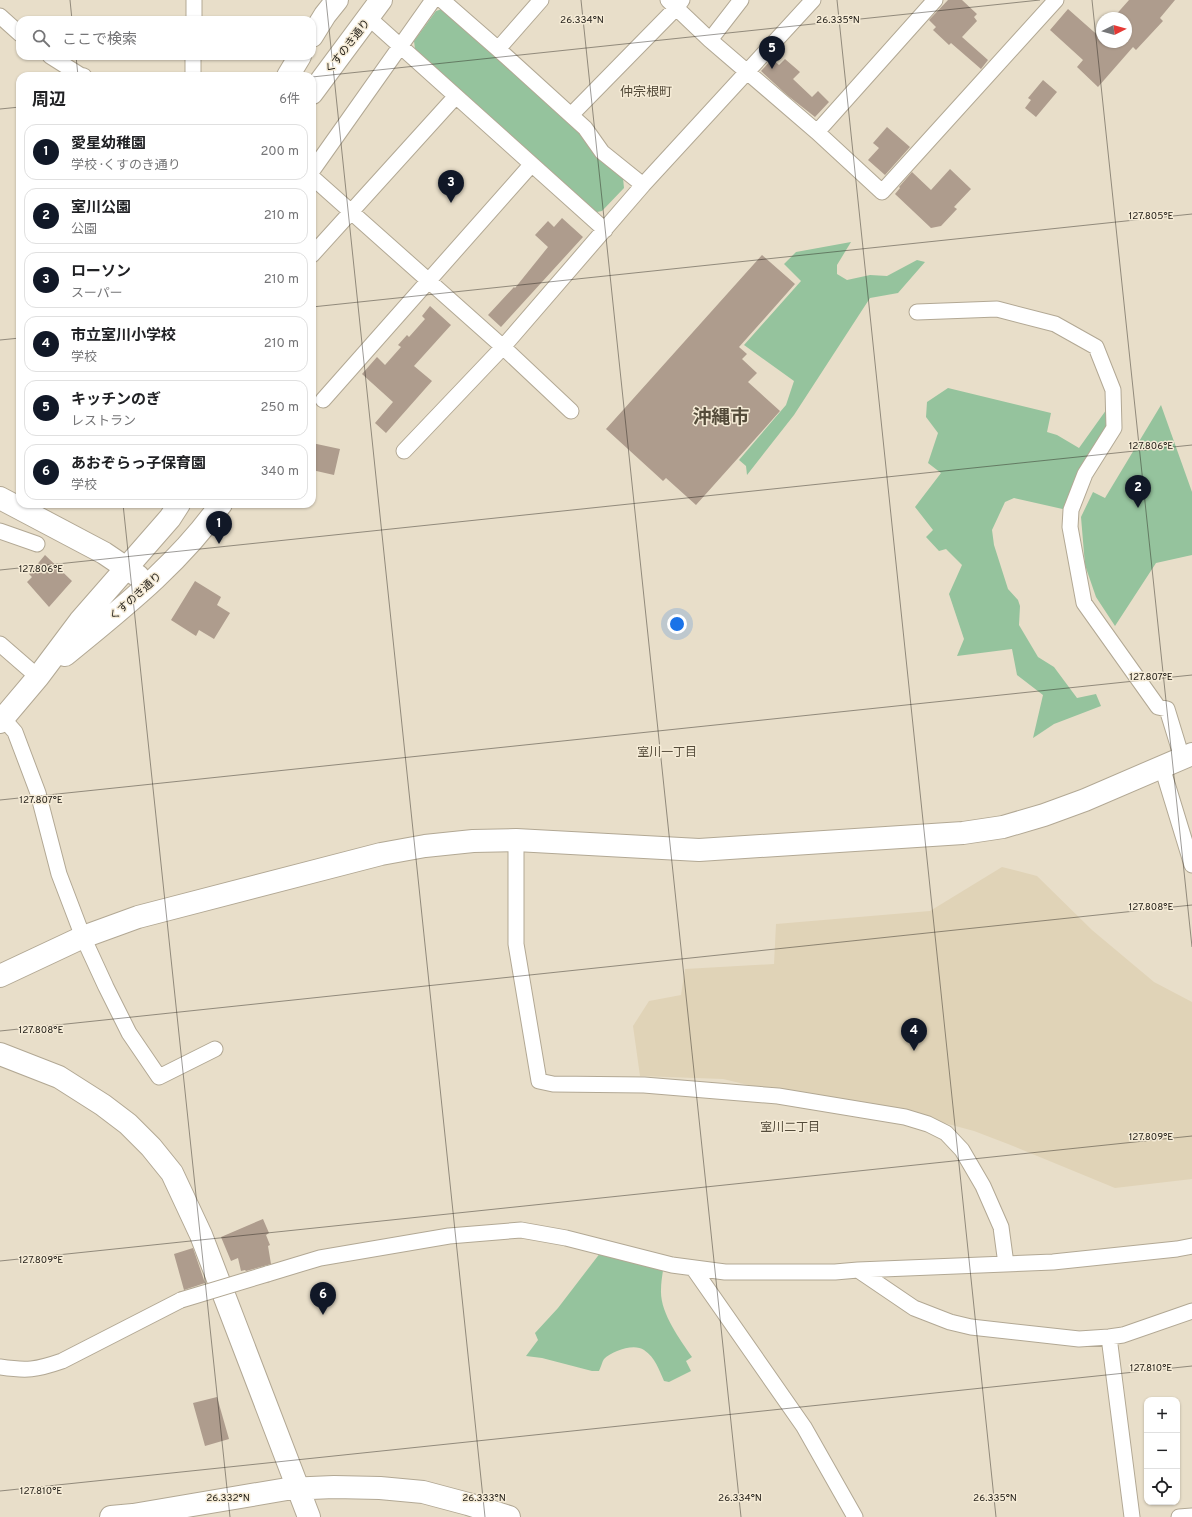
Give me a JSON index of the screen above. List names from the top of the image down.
{
  "streets": {
    "street": ["くすのき通り"]
  },
  "districts": [
    "仲宗根町",
    "沖縄市",
    "室川一丁目",
    "室川二丁目"
  ],
  "north": "right",
  "page": {
    "search": "ここで検索",
    "pins": [
      "5",
      "3",
      "2",
      "1",
      "4",
      "6"
    ],
    "heading": ["周辺", "6件"],
    "list": [
      {
        "mark": "1",
        "name": "愛星幼稚園",
        "note": "学校 · くすのき通り",
        "value": "200 m"
      },
      {
        "mark": "2",
        "name": "室川公園",
        "note": "公園",
        "value": "210 m"
      },
      {
        "mark": "3",
        "name": "ローソン",
        "note": "スーパー",
        "value": "210 m"
      },
      {
        "mark": "4",
        "name": "市立室川小学校",
        "note": "学校",
        "value": "210 m"
      },
      {
        "mark": "5",
        "name": "キッチンのぎ",
        "note": "レストラン",
        "value": "250 m"
      },
      {
        "mark": "6",
        "name": "あおぞらっ子保育園",
        "note": "学校",
        "value": "340 m"
      }
    ],
    "map_buttons": ["+", "−"]
  },
  "coordinates": [
    "26.334°N",
    "26.335°N",
    "127.805°E",
    "127.806°E",
    "127.807°E",
    "127.808°E",
    "127.809°E",
    "127.810°E",
    "26.332°N",
    "26.333°N"
  ]
}
